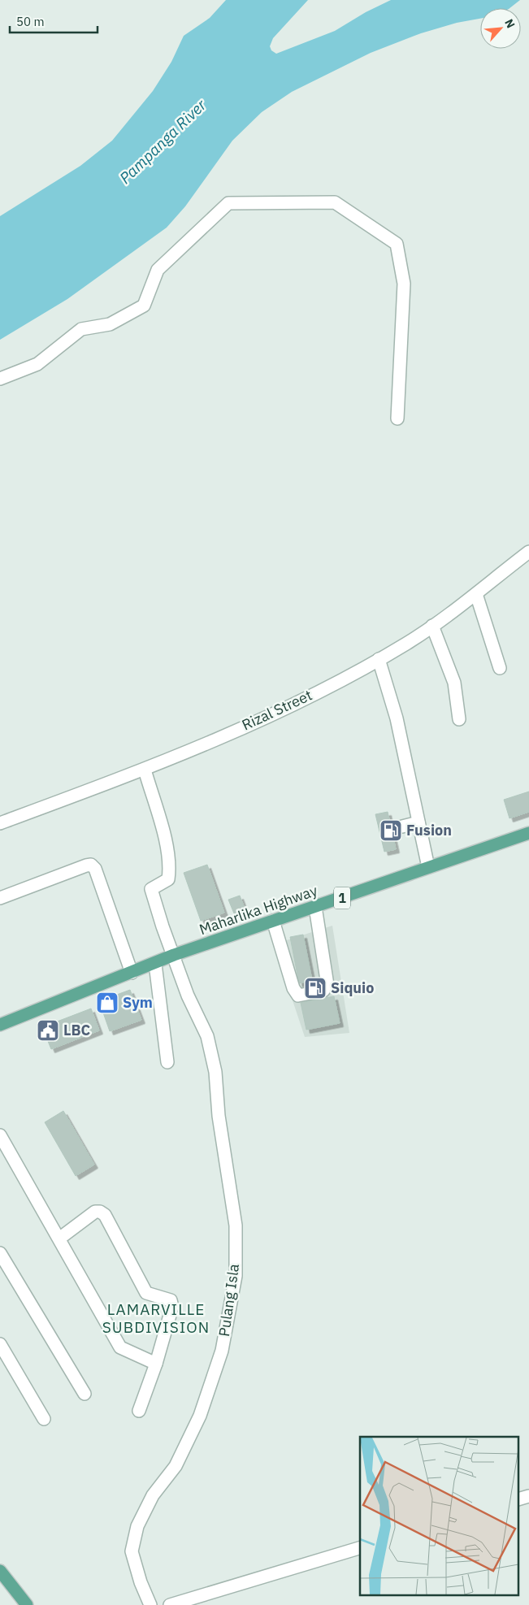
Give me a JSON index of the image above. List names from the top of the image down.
{
  "streets": {
    "main road": ["1", "Maharlika Highway"],
    "street": ["Rizal Street", "Pulang Isla"]
  },
  "crossings": [
    ["Rizal Street", "Pulang Isla"],
    ["Maharlika Highway", "Pulang Isla"]
  ],
  "districts": ["LAMARVILLE SUBDIVISION"],
  "water": ["Pampanga River"],
  "places": {
    "fuel station": ["Fusion", "Siquio"],
    "shop": ["Sym"],
    "public building": ["LBC"]
  },
  "scale_bar": "50 m",
  "north": "top right"
}
